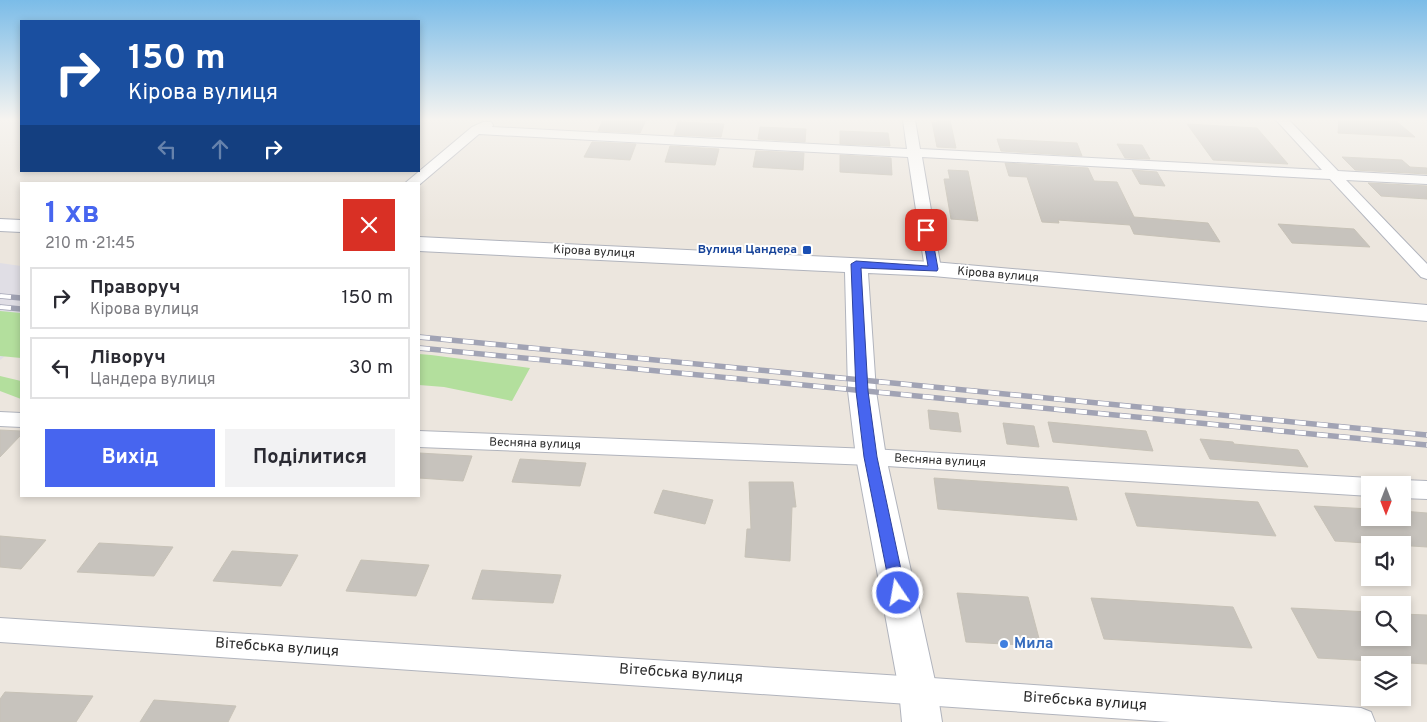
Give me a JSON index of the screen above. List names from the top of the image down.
{
  "streets": {
    "main road": ["Кірова вулиця"],
    "street": ["Весняна вулиця", "Вітебська вулиця"]
  },
  "places": {
    "transit": ["Вулиця Цандера"],
    "other": ["Мила"]
  },
  "north": "bottom",
  "page": {
    "turn": ["150 m", "Кірова вулиця"],
    "heading": ["1 хв", "210 m · 21:45"],
    "list": [
      {
        "name": "Праворуч",
        "note": "Кірова вулиця",
        "value": "150 m"
      },
      {
        "name": "Ліворуч",
        "note": "Цандера вулиця",
        "value": "30 m"
      }
    ],
    "buttons": ["Вихід", "Поділитися"]
  }
}
